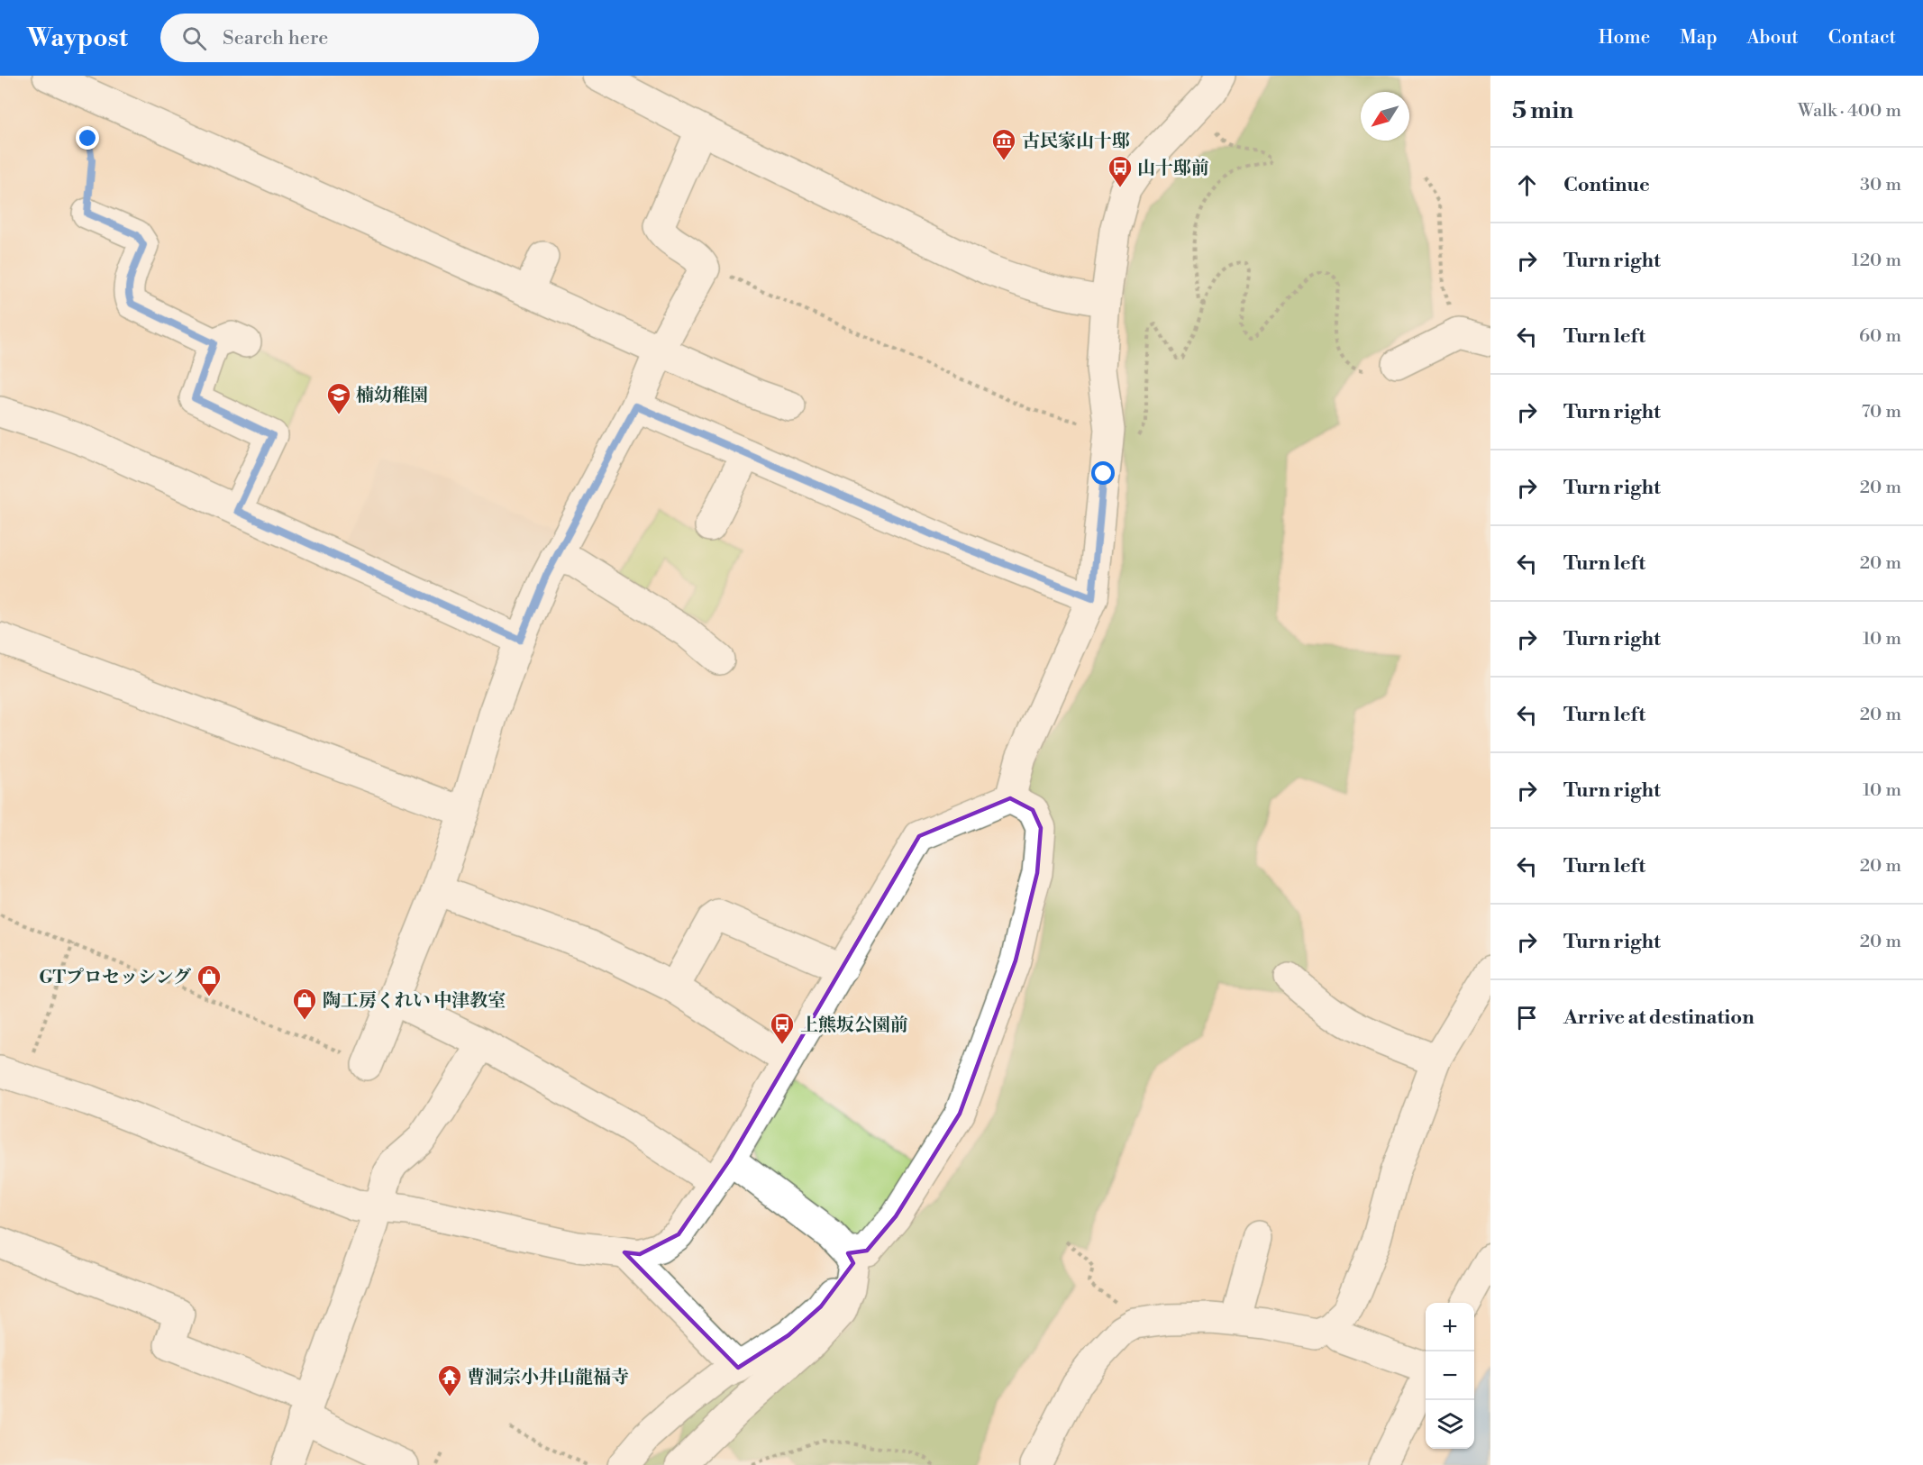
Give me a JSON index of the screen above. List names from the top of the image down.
{
  "places": {
    "museum": ["古民家山十邸"],
    "bus stop": ["山十邸前", "上熊坂公園前"],
    "school or university": ["楠幼稚園"],
    "shop": ["GTプロセッシング", "陶工房くれい 中津教室"],
    "temple": ["曹洞宗小井山龍福寺"]
  },
  "north": "bottom left",
  "page": {
    "header": "Waypost",
    "search": "Search here",
    "nav": [
      "Home",
      "Map",
      "About",
      "Contact"
    ],
    "heading": ["5 min", "Walk · 400 m"],
    "list": [
      ["Continue", "30 m"],
      ["Turn right", "120 m"],
      ["Turn left", "60 m"],
      ["Turn right", "70 m"],
      ["Turn right", "20 m"],
      ["Turn left", "20 m"],
      ["Turn right", "10 m"],
      ["Turn left", "20 m"],
      ["Turn right", "10 m"],
      ["Turn left", "20 m"],
      ["Turn right", "20 m"],
      "Arrive at destination"
    ],
    "map_buttons": ["+", "−"]
  }
}
